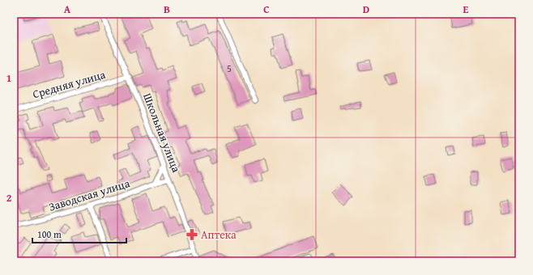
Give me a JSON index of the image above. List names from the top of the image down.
{
  "streets": {
    "street": ["Средняя улица", "Школьная улица", "Заводская улица"]
  },
  "crossings": [
    ["Средняя улица", "Школьная улица"],
    ["Школьная улица", "Заводская улица"]
  ],
  "places": {
    "pharmacy": ["Аптека"]
  },
  "house_numbers": ["5"],
  "scale_bar": "100 m",
  "grid": {
    "columns": [
      "A",
      "B",
      "C",
      "D",
      "E"
    ],
    "rows": ["1", "2"]
  }
}
